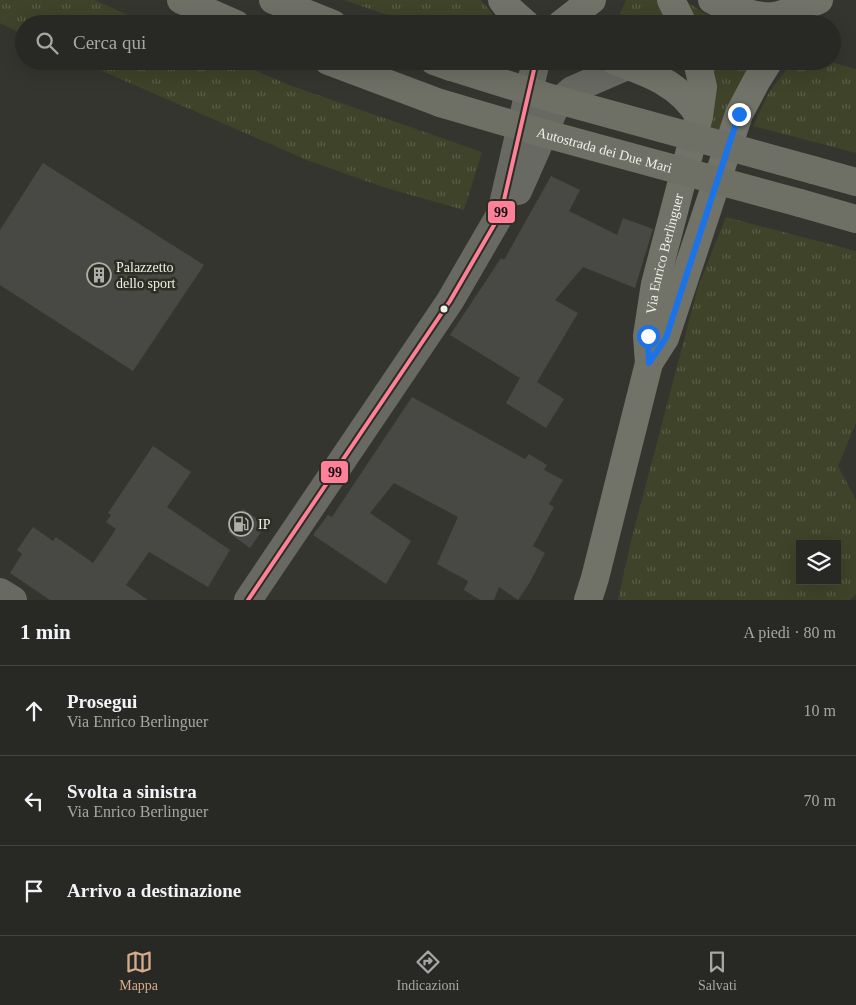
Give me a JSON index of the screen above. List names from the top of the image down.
{
  "streets": {
    "highway": ["Autostrada dei Due Mari"],
    "main road": ["Via Enrico Berlinguer"]
  },
  "places": {
    "building": ["Palazzetto dello sport"],
    "fuel station": ["IP"]
  },
  "lines": ["transit line 99"],
  "page": {
    "search": "Cerca qui",
    "heading": ["1 min", "A piedi · 80 m"],
    "list": [
      ["Prosegui", "Via Enrico Berlinguer", "10 m"],
      ["Svolta a sinistra", "Via Enrico Berlinguer", "70 m"],
      "Arrivo a destinazione"
    ],
    "nav": ["Mappa", "Indicazioni", "Salvati"]
  }
}
